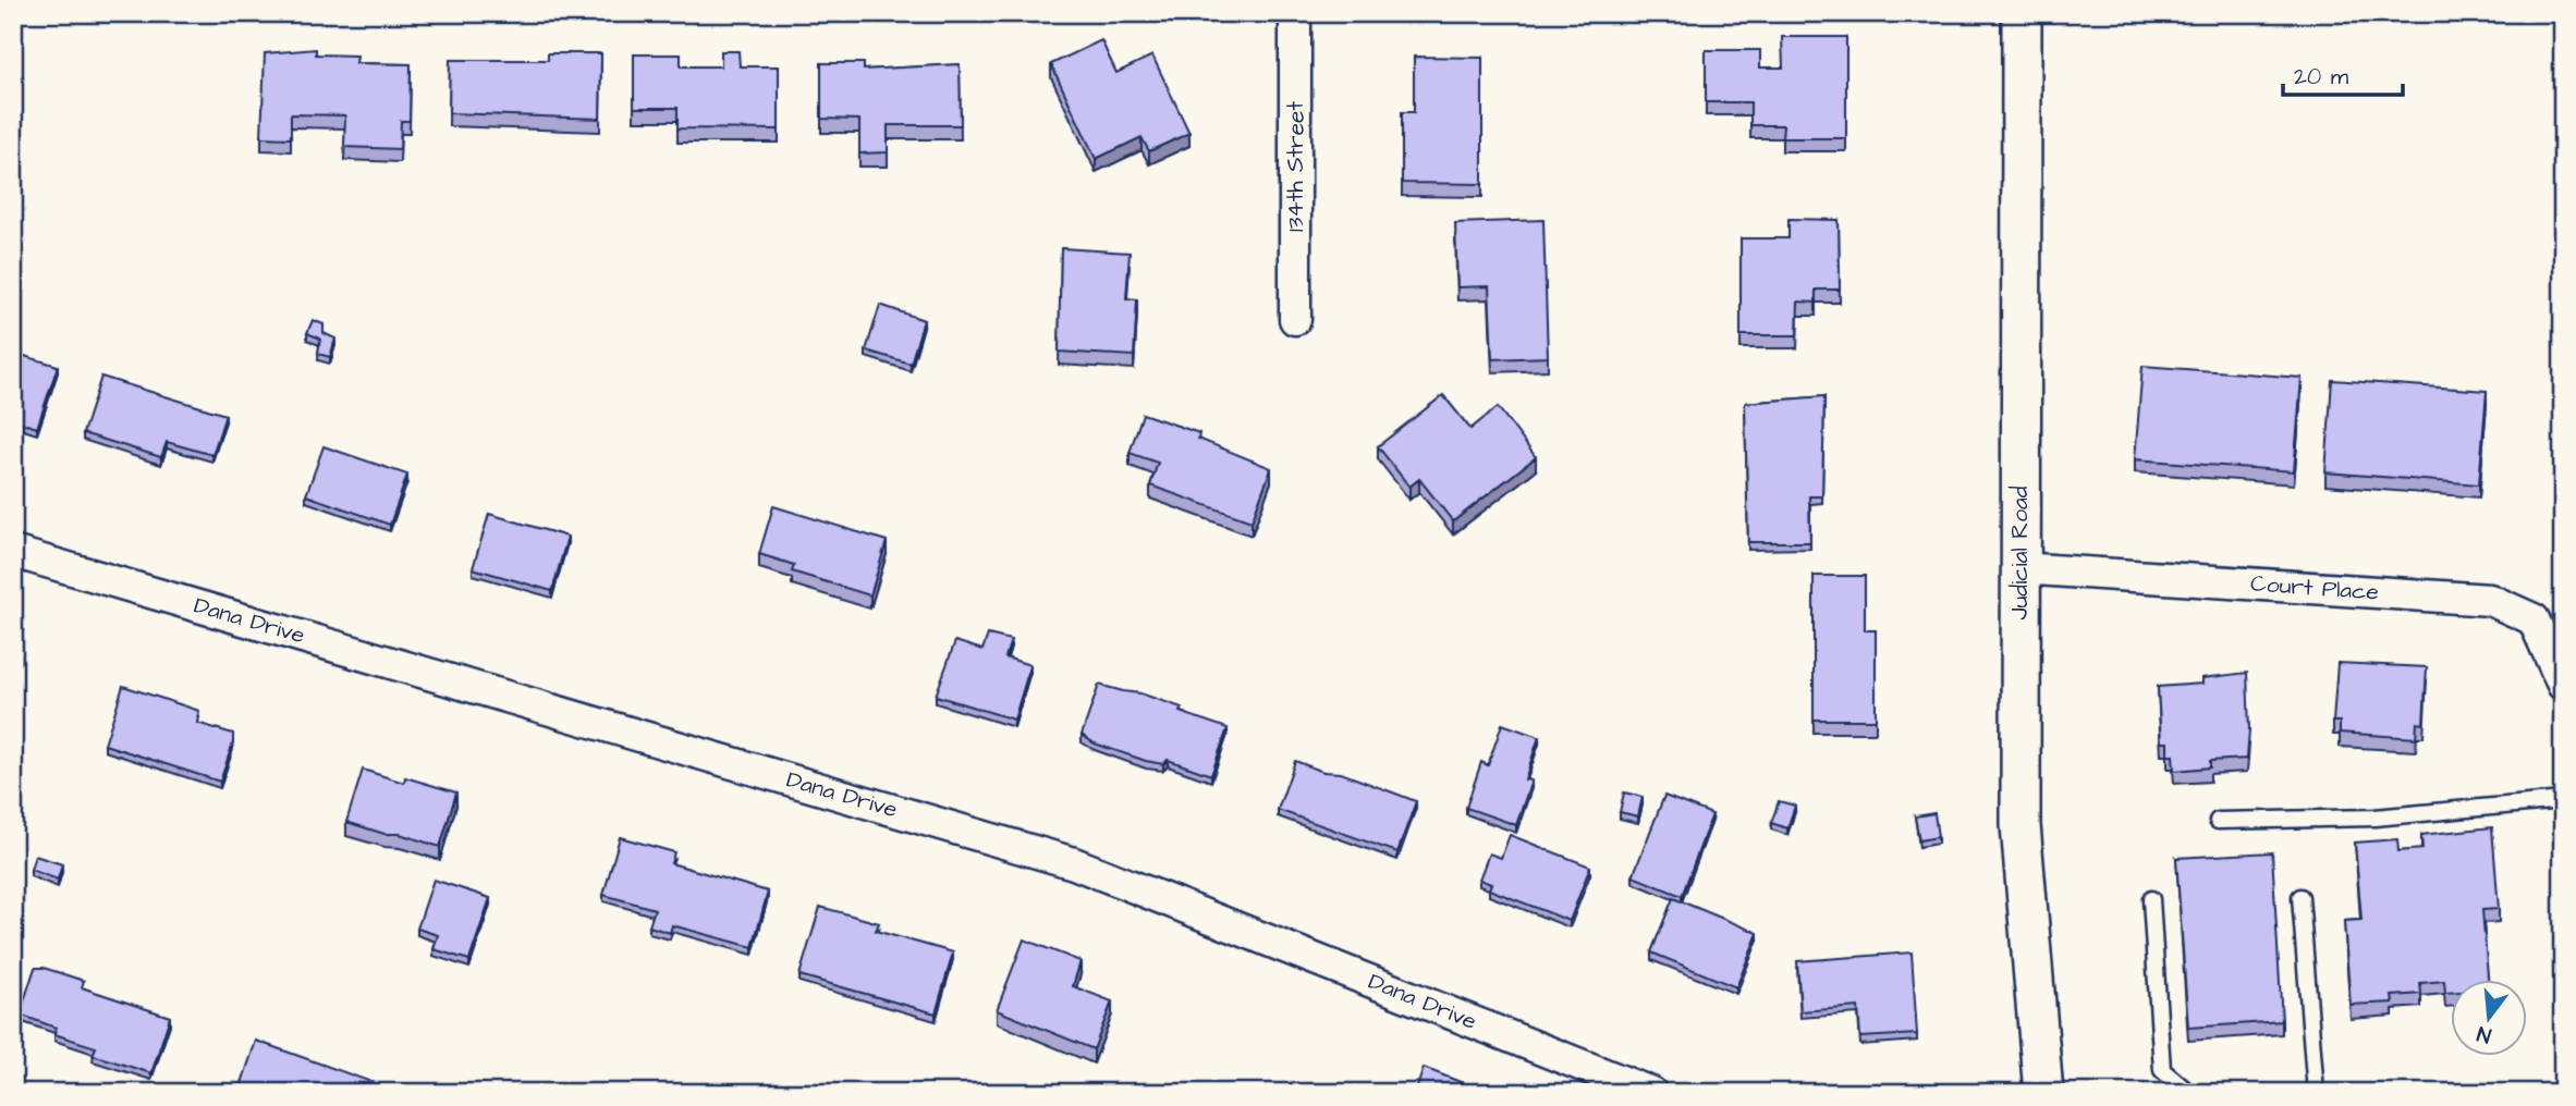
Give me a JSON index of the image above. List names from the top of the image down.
{
  "streets": {
    "street": [
      "134th Street",
      "Judicial Road",
      "Court Place",
      "Dana Drive"
    ]
  },
  "crossings": [
    ["Judicial Road", "Court Place"]
  ],
  "scale_bar": "20 m",
  "north": "bottom"
}
